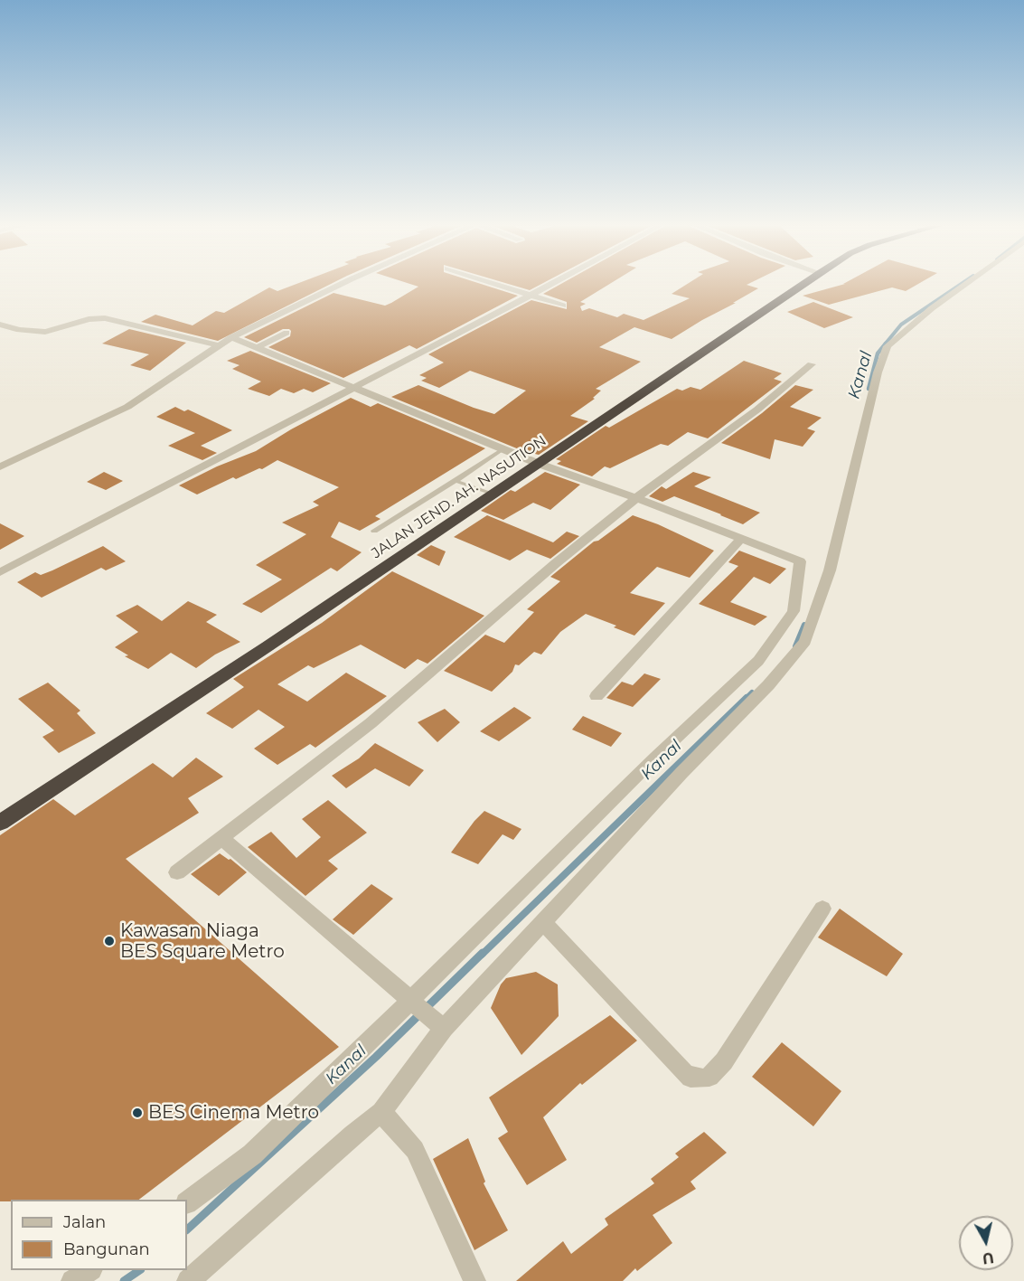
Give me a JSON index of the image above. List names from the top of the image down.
{
  "streets": {
    "highway": ["JALAN JEND. AH. NASUTION"]
  },
  "water": ["Kanal"],
  "places": ["Kawasan Niaga BES Square Metro", "BES Cinema Metro"],
  "legend": ["Jalan", "Bangunan"],
  "north": "bottom"
}
